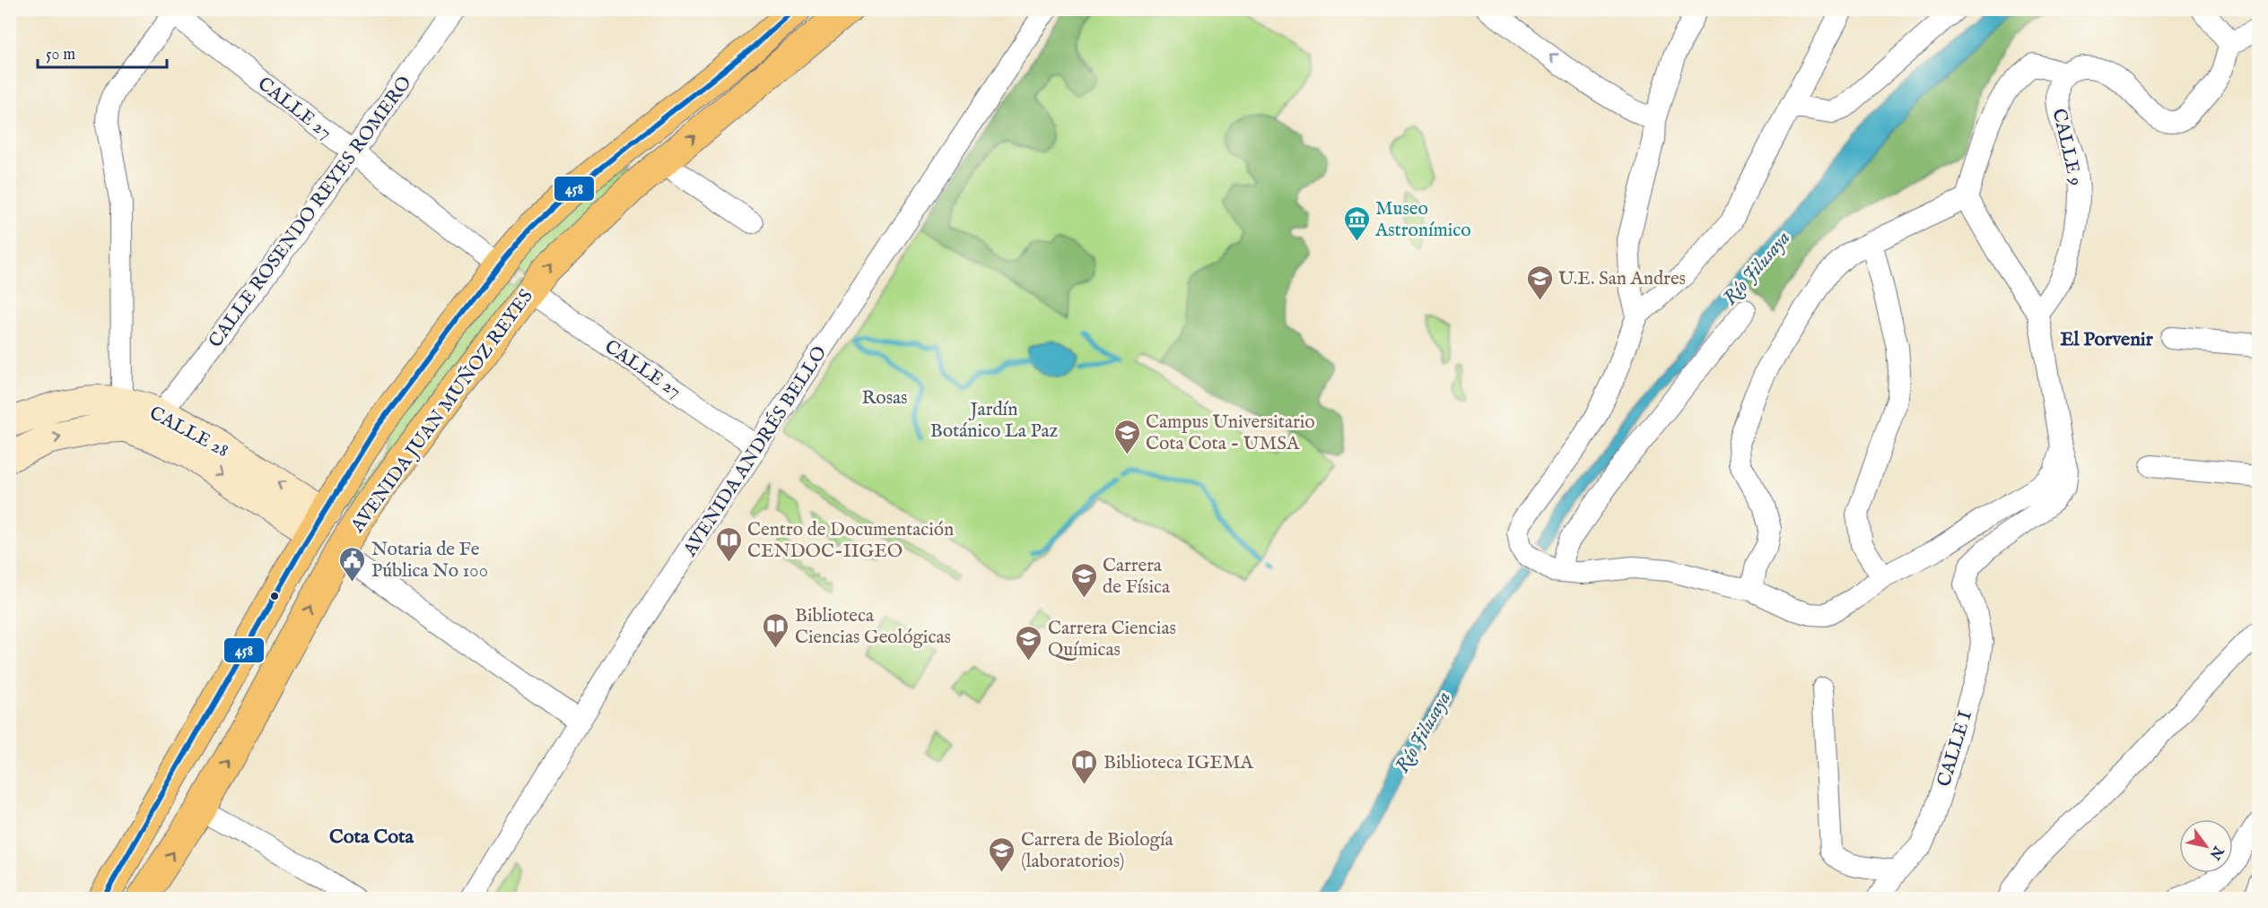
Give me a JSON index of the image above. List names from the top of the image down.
{
  "streets": {
    "main road": ["AVENIDA JUAN MUÑOZ REYES", "CALLE 28"],
    "street": [
      "CALLE 27",
      "CALLE 9",
      "CALLE ROSENDO REYES ROMERO",
      "AVENIDA ANDRÉS BELLO",
      "CALLE I"
    ]
  },
  "crossings": [
    ["CALLE 27", "CALLE ROSENDO REYES ROMERO"],
    ["CALLE 27", "AVENIDA JUAN MUÑOZ REYES"],
    ["CALLE 27", "AVENIDA ANDRÉS BELLO"],
    ["CALLE ROSENDO REYES ROMERO", "CALLE 28"],
    ["AVENIDA JUAN MUÑOZ REYES", "CALLE 28"]
  ],
  "districts": ["El Porvenir", "Cota Cota"],
  "water": ["Río Jilusaya"],
  "parks": ["Rosas", "Jardín Botánico La Paz"],
  "places": {
    "museum": ["Museo Astronímico"],
    "school or university": [
      "U.E. San Andres",
      "Campus Universitario Cota Cota - UMSA",
      "Carrera de Física",
      "Carrera Ciencias Químicas",
      "Carrera de Biología (laboratorios)"
    ],
    "library": ["Centro de Documentación CENDOC-IIGEO", "Biblioteca Ciencias Geológicas", "Biblioteca IGEMA"],
    "public building": ["Notaria de Fe Pública No 100"]
  },
  "lines": ["transit line 458"],
  "scale_bar": "50 m",
  "north": "bottom right"
}
